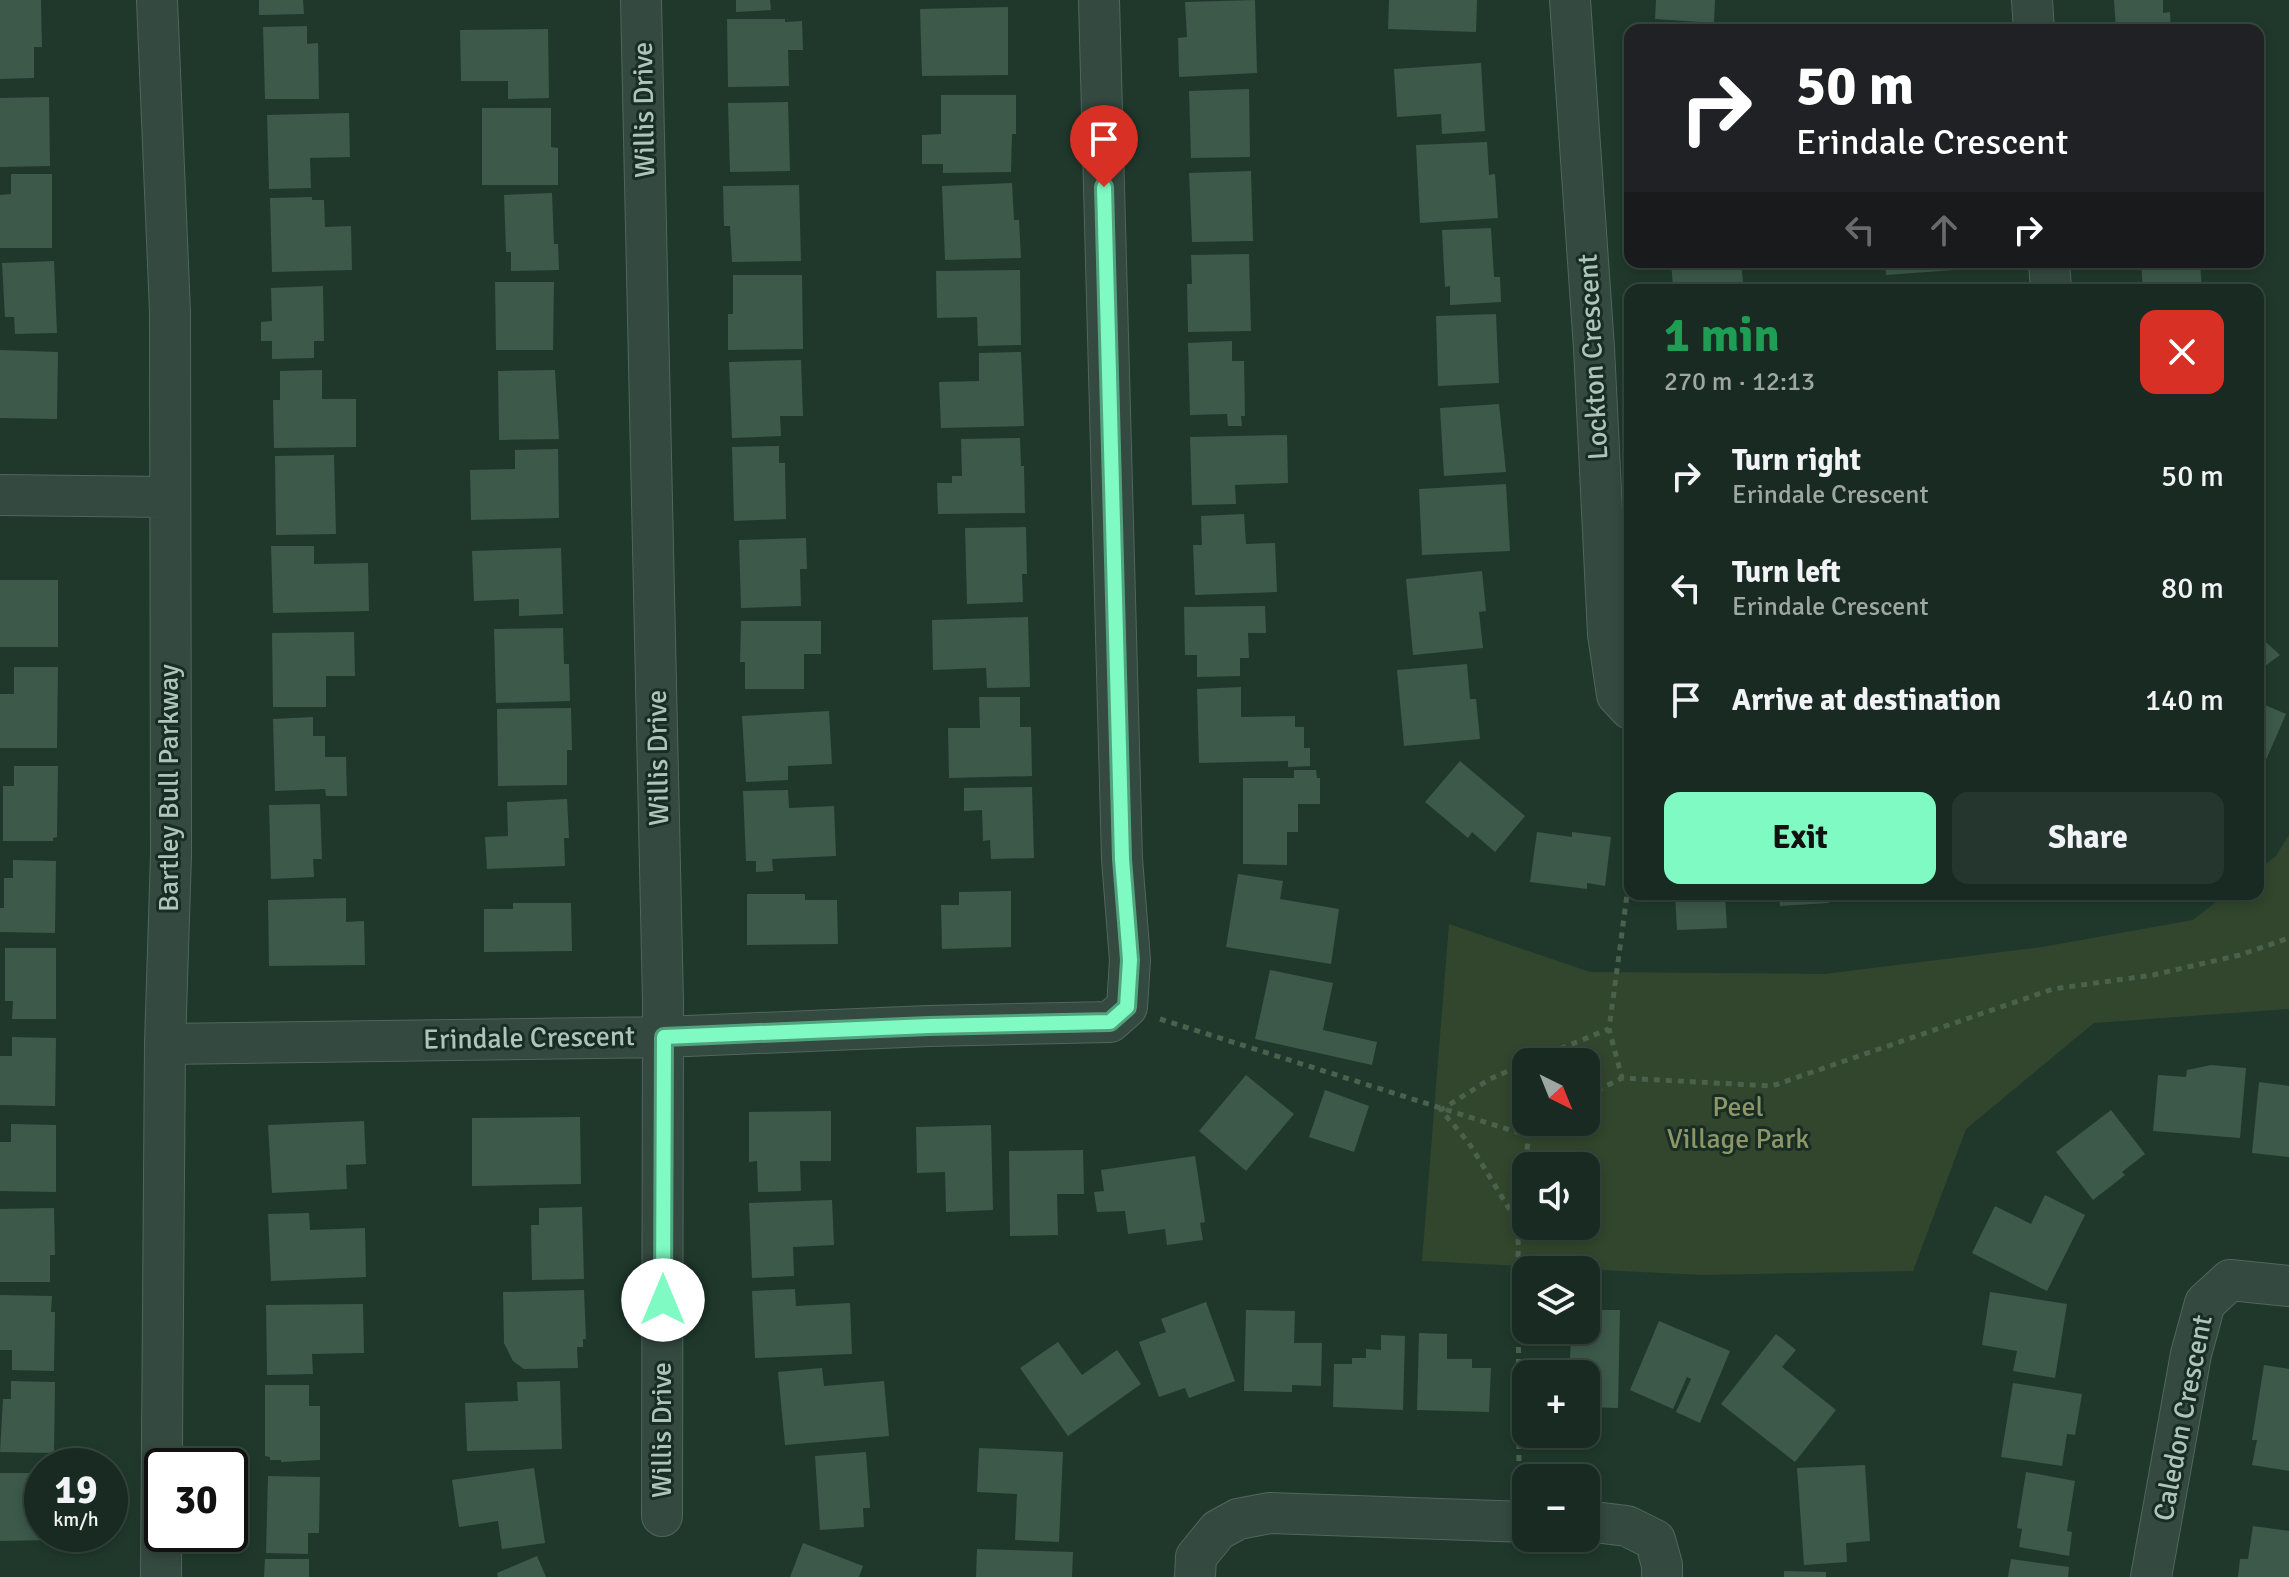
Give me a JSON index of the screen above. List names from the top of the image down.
{
  "streets": {
    "street": [
      "Willis Drive",
      "Lockton Crescent",
      "Bartley Bull Parkway",
      "Erindale Crescent",
      "Caledon Crescent"
    ]
  },
  "crossings": [
    ["Willis Drive", "Erindale Crescent"],
    ["Bartley Bull Parkway", "Erindale Crescent"]
  ],
  "parks": ["Peel Village Park"],
  "north": "bottom right",
  "page": {
    "turn": ["50 m", "Erindale Crescent"],
    "heading": ["1 min", "270 m · 12:13"],
    "list": [
      {
        "name": "Turn right",
        "note": "Erindale Crescent",
        "value": "50 m"
      },
      {
        "name": "Turn left",
        "note": "Erindale Crescent",
        "value": "80 m"
      },
      {
        "name": "Arrive at destination",
        "value": "140 m"
      }
    ],
    "buttons": ["Exit", "Share"],
    "map_buttons": ["+", "−"],
    "speed": "19 km/h",
    "limit": "30"
  }
}
